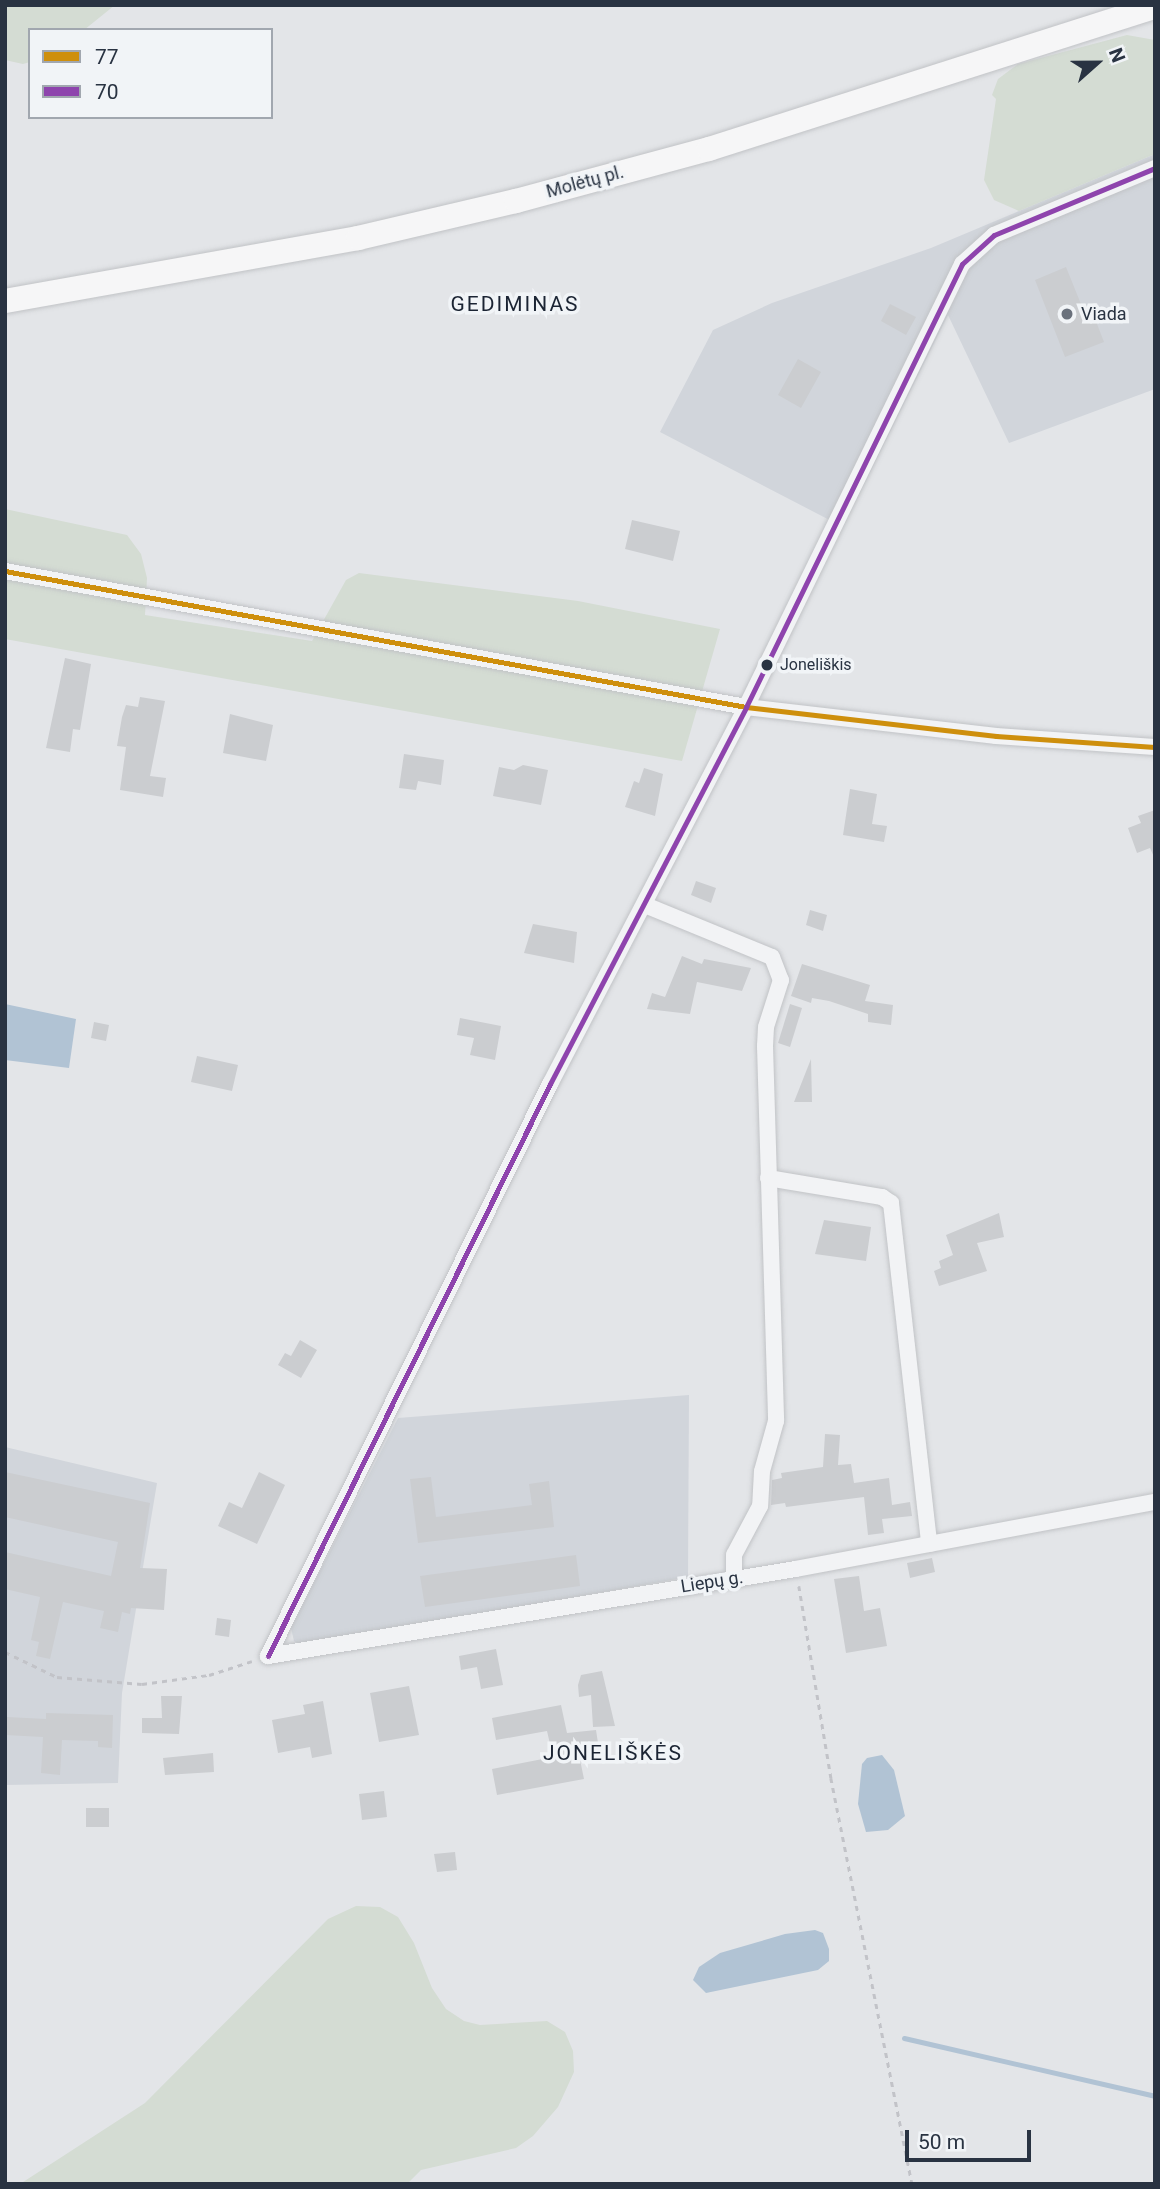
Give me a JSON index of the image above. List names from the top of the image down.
{
  "streets": {
    "highway": ["Molėtų pl."],
    "street": ["Liepų g."]
  },
  "districts": ["GEDIMINAS", "JONELIŠKĖS"],
  "places": ["Viada", "Joneliškis"],
  "lines": ["transit line 70", "transit line 77"],
  "legend": ["77", "70"],
  "scale_bar": "50 m",
  "north": "right"
}
